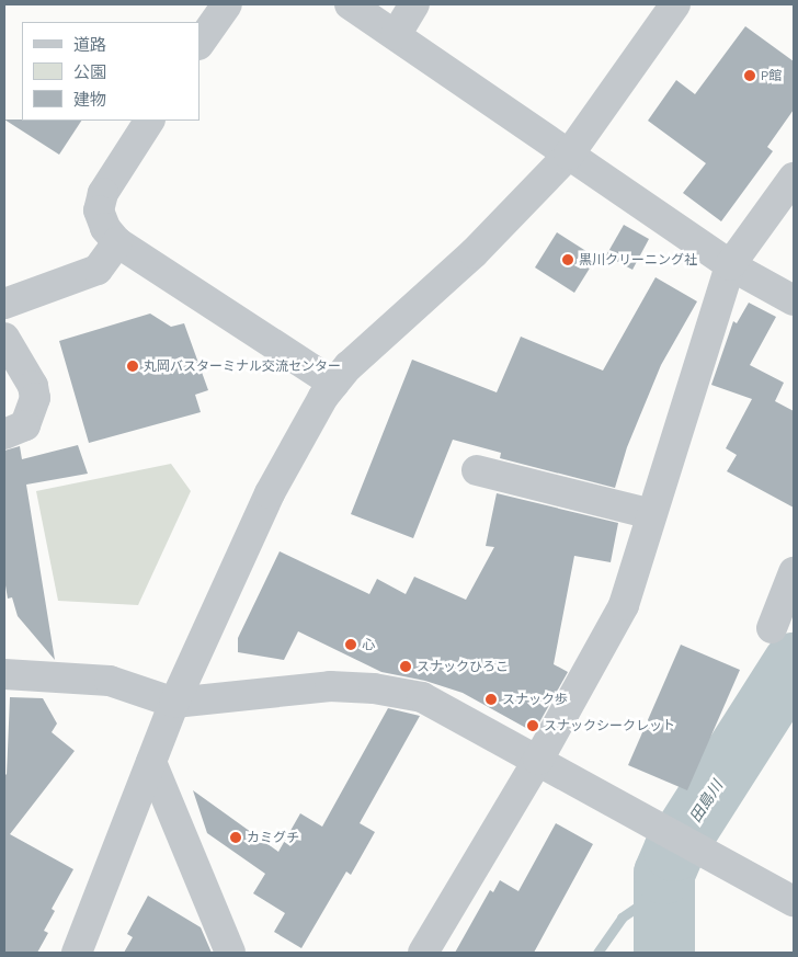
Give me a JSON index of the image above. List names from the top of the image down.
{
  "water": ["田島川"],
  "places": [
    "P館",
    "黒川クリーニング社",
    "丸岡バスターミナル交流センター",
    "心",
    "スナックひろこ",
    "スナック歩",
    "スナックシークレット",
    "カミグチ"
  ],
  "legend": ["道路", "公園", "建物"]
}
